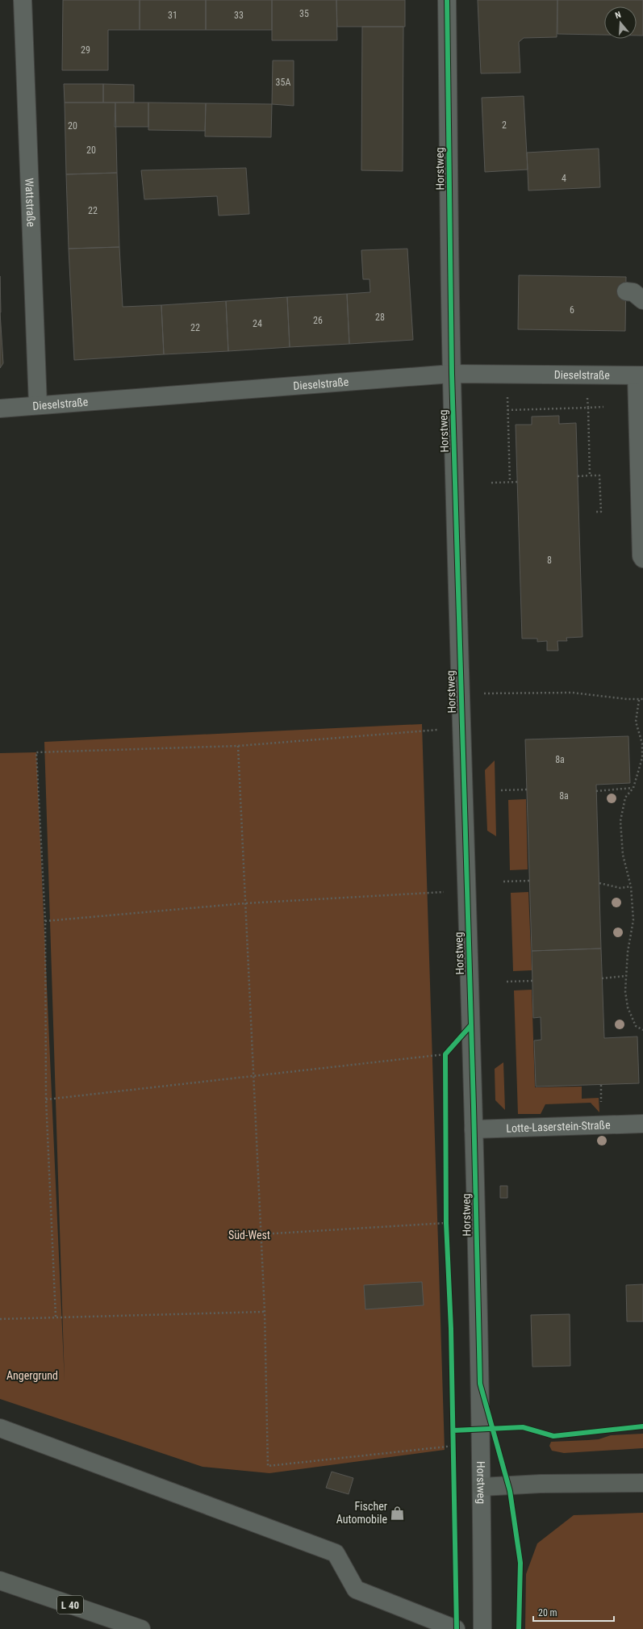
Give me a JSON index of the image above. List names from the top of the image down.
{
  "streets": {
    "highway": ["L 40"],
    "street": [
      "Horstweg",
      "Wattstraße",
      "Dieselstraße",
      "Lotte-Laserstein-Straße"
    ]
  },
  "crossings": [
    ["Horstweg", "Dieselstraße"],
    ["Horstweg", "Lotte-Laserstein-Straße"],
    ["Wattstraße", "Dieselstraße"]
  ],
  "parks": ["Süd-West", "Angergrund"],
  "places": {
    "shop": ["Fischer Automobile"]
  },
  "house_numbers": [
    "35",
    "31",
    "33",
    "29",
    "35A",
    "2",
    "20",
    "20",
    "4",
    "22",
    "6",
    "28",
    "26",
    "24",
    "22",
    "8",
    "8a",
    "8a"
  ],
  "scale_bar": "20 m",
  "north": "top"
}
